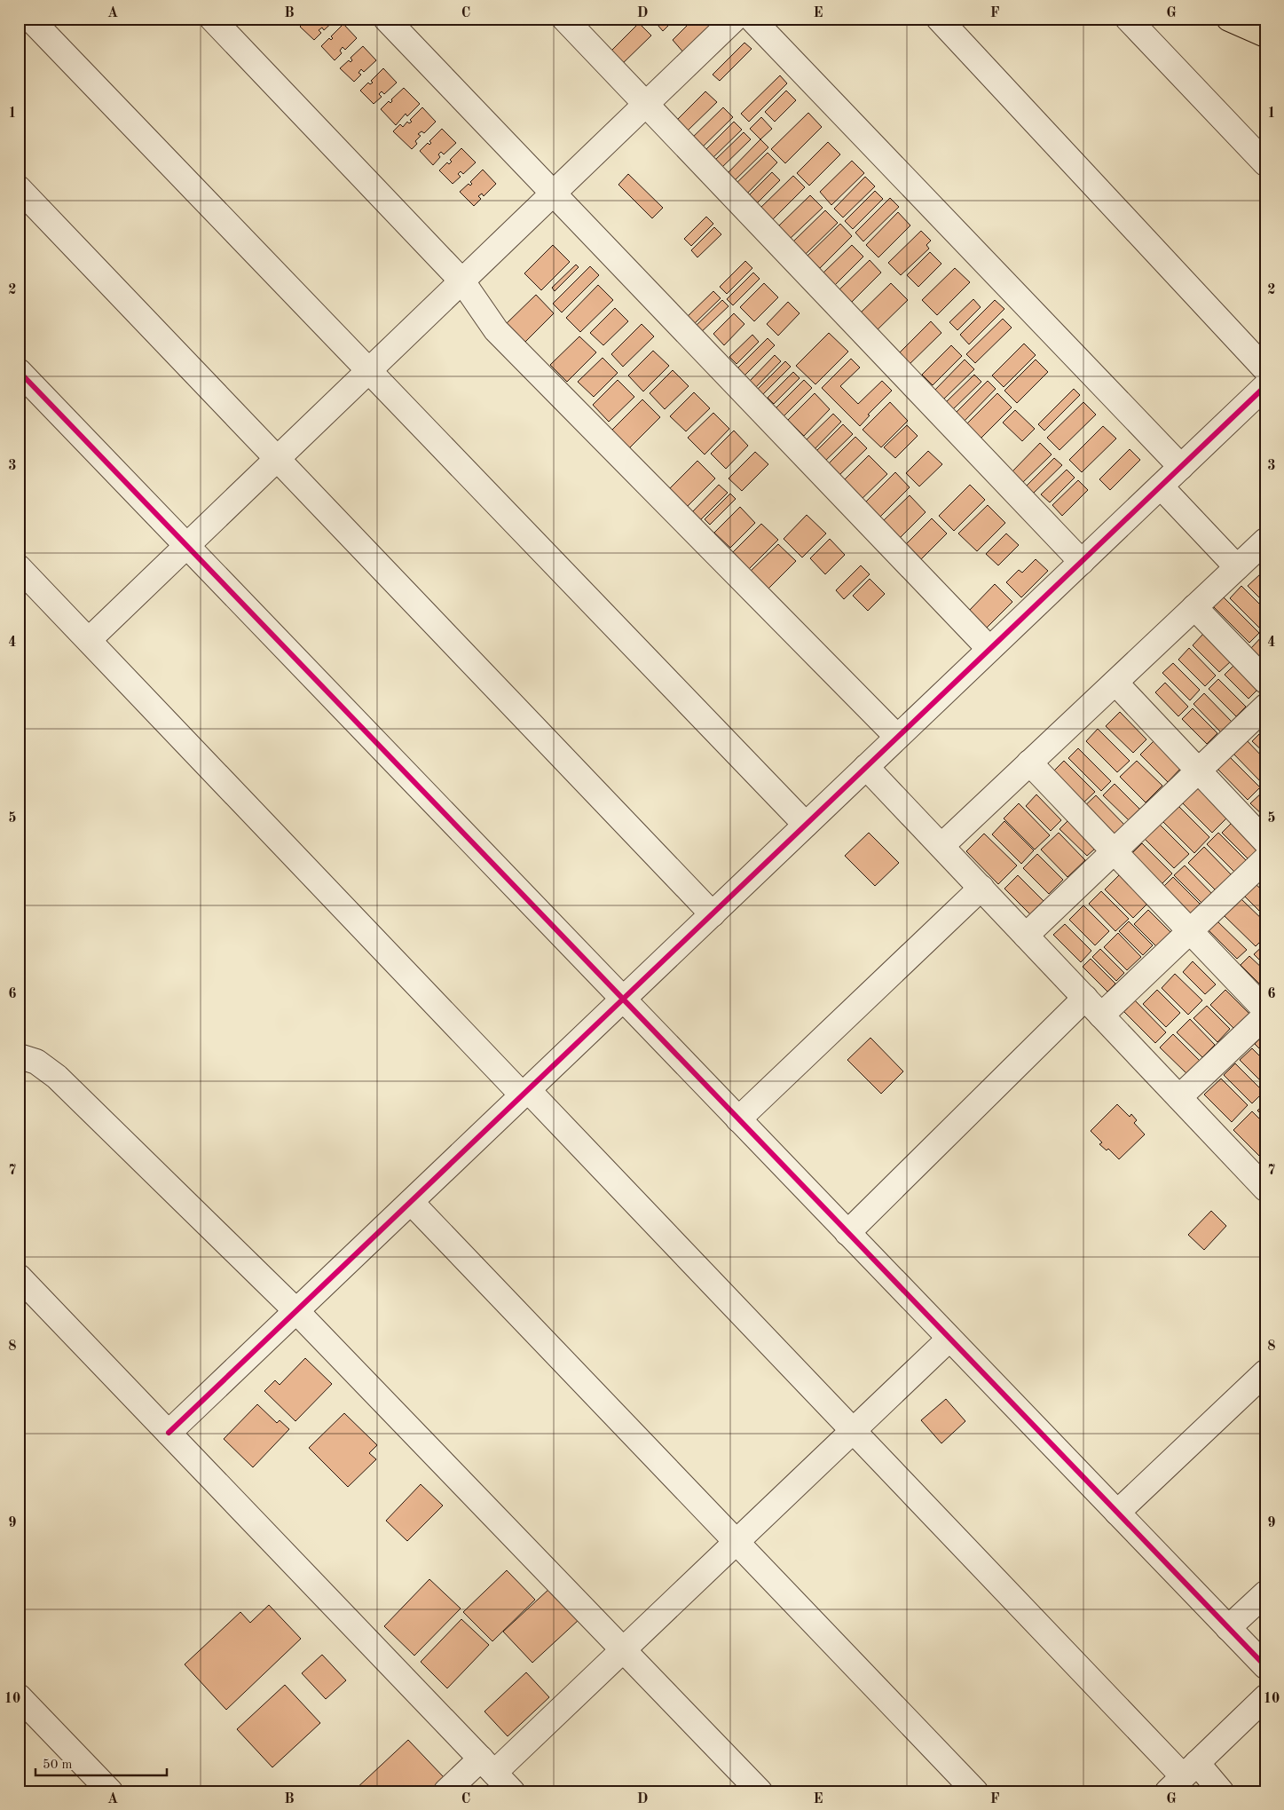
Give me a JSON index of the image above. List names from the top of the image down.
{
  "scale_bar": "50 m",
  "grid": {
    "columns": [
      "A",
      "B",
      "C",
      "D",
      "E",
      "F",
      "G"
    ],
    "rows": [
      "1",
      "2",
      "3",
      "4",
      "5",
      "6",
      "7",
      "8",
      "9",
      "10"
    ]
  }
}
